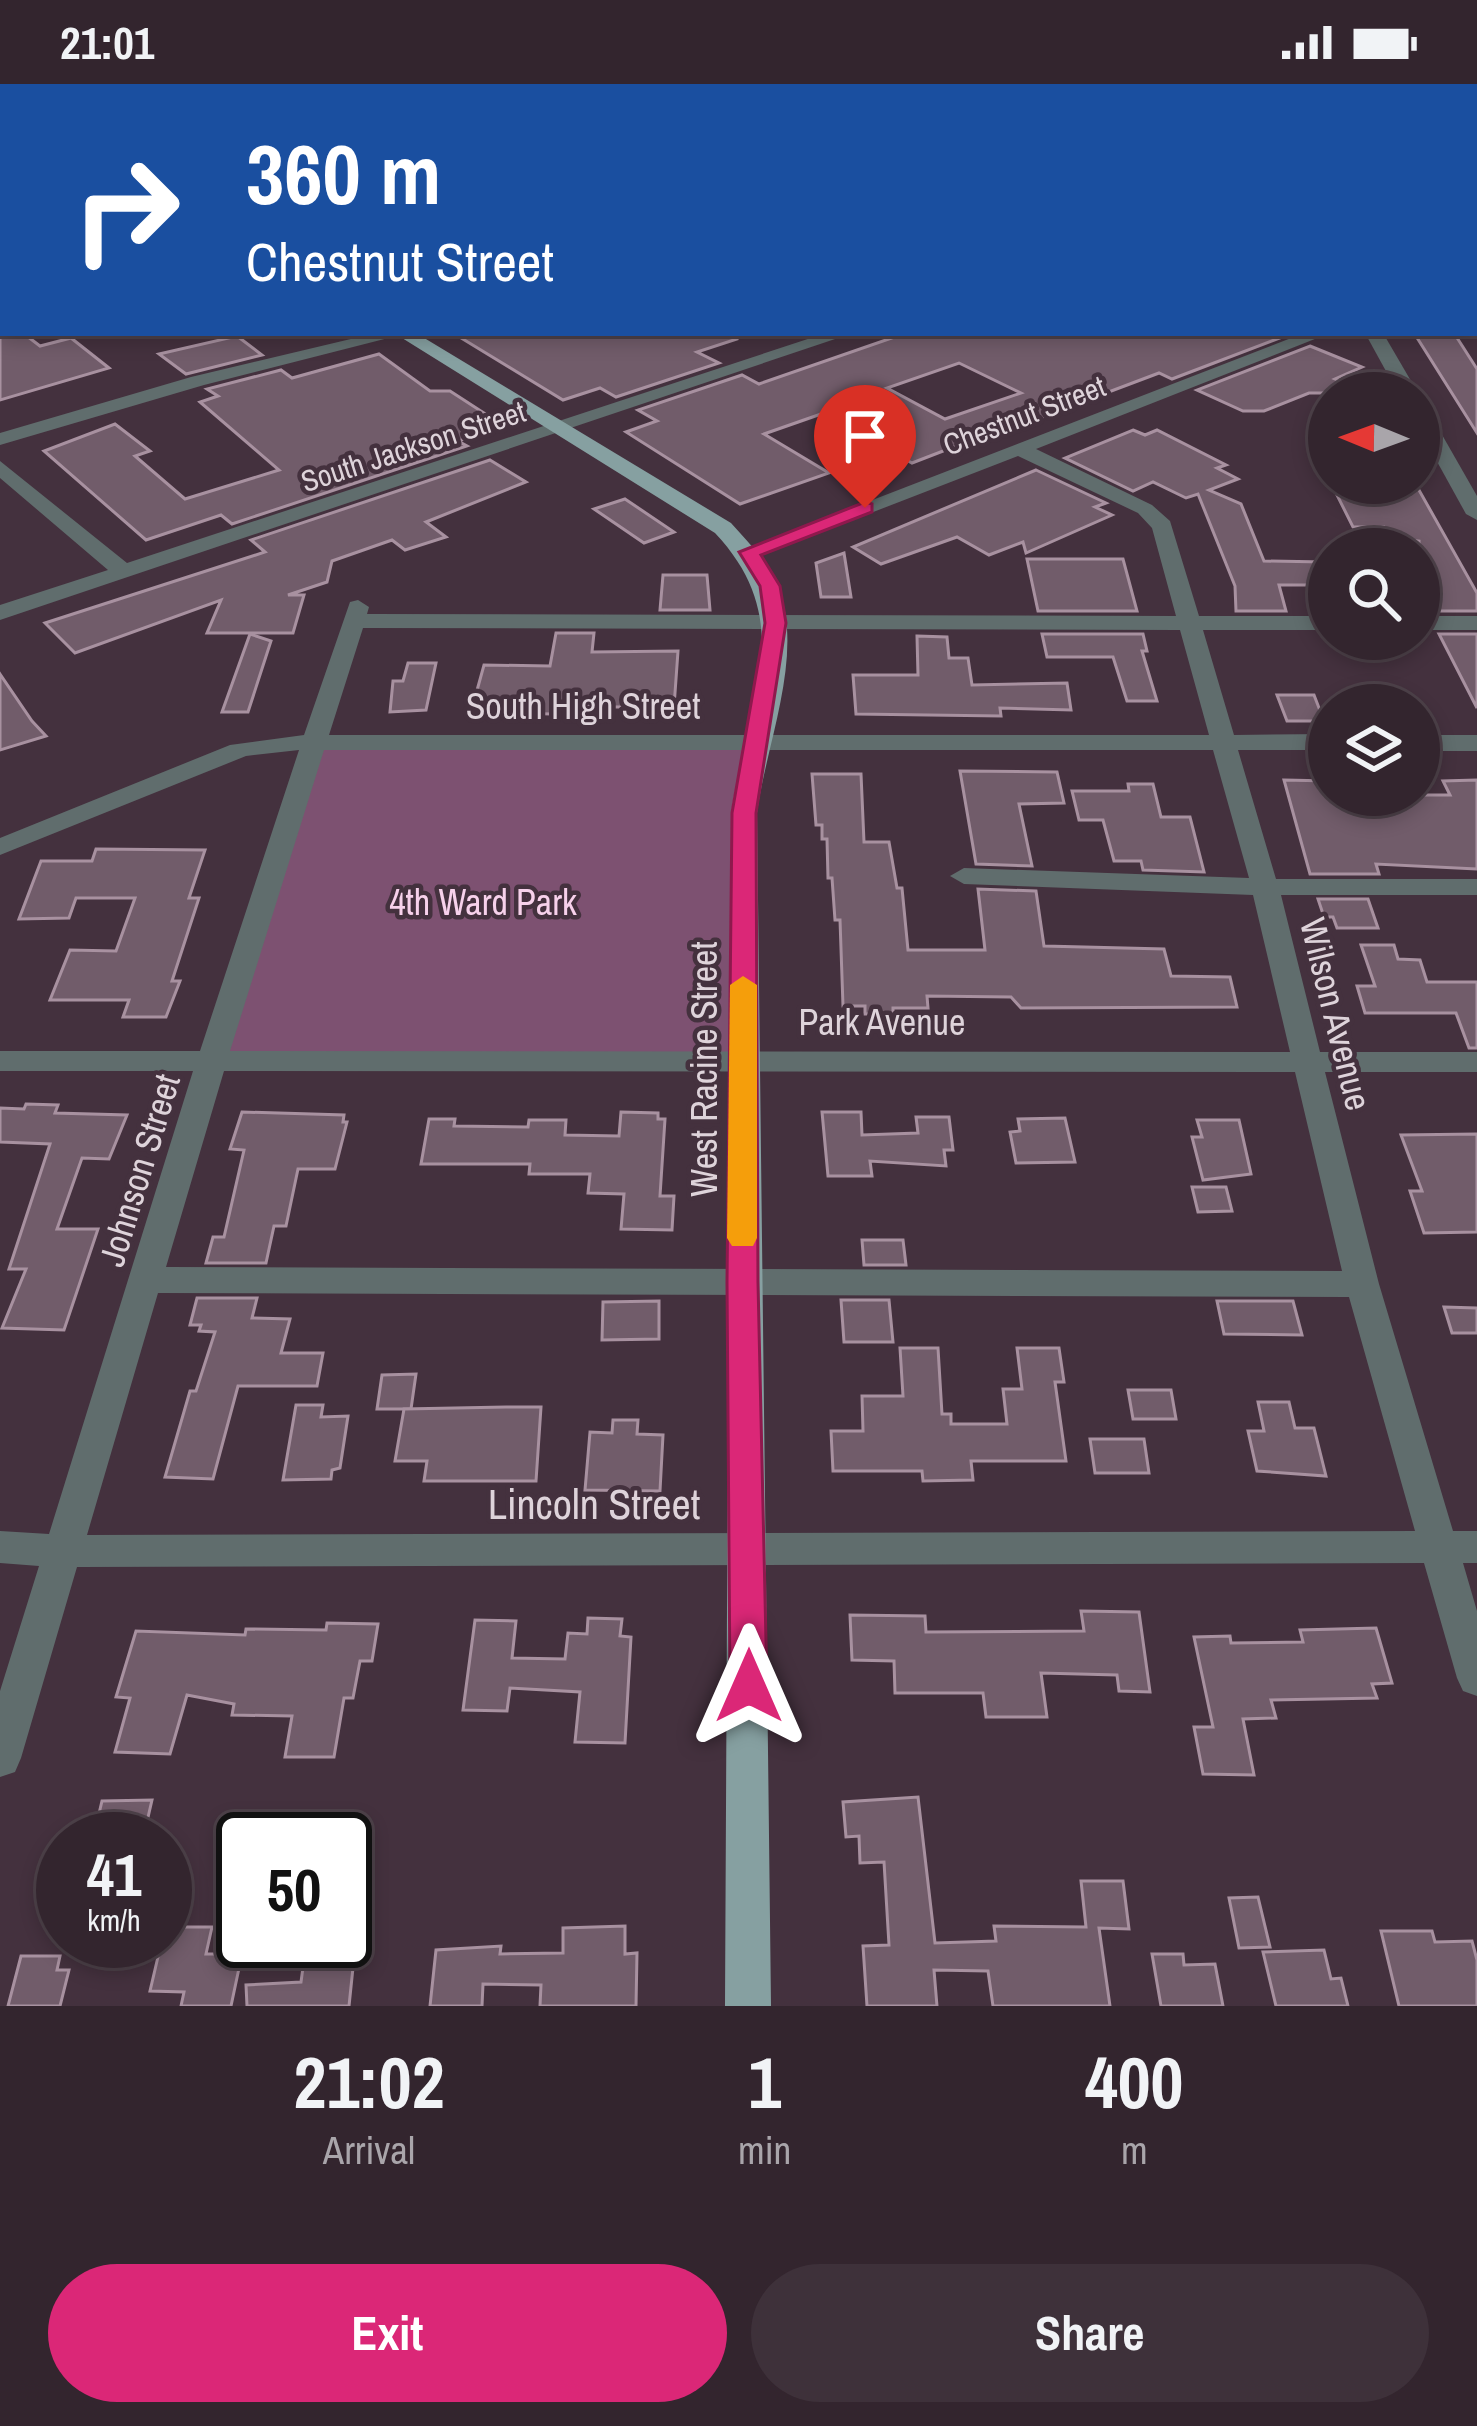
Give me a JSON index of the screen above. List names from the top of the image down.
{
  "streets": {
    "main road": ["West Racine Street"],
    "street": [
      "Chestnut Street",
      "South Jackson Street",
      "South High Street",
      "Wilson Avenue",
      "Park Avenue",
      "Johnson Street",
      "Lincoln Street"
    ]
  },
  "crossings": [
    ["Chestnut Street", "Wilson Avenue"],
    ["Chestnut Street", "West Racine Street"],
    ["South Jackson Street", "West Racine Street"],
    ["South High Street", "Wilson Avenue"],
    ["South High Street", "West Racine Street"],
    ["South High Street", "Johnson Street"],
    ["Wilson Avenue", "Park Avenue"],
    ["Wilson Avenue", "Lincoln Street"],
    ["Park Avenue", "West Racine Street"],
    ["Park Avenue", "Johnson Street"],
    ["West Racine Street", "Johnson Street"],
    ["West Racine Street", "Lincoln Street"],
    ["Johnson Street", "Lincoln Street"]
  ],
  "parks": ["4th Ward Park"],
  "north": "left",
  "page": {
    "status": "21:01",
    "turn": ["360 m", "Chestnut Street"],
    "speed": "41 km/h",
    "limit": "50",
    "eta": [
      "21:02",
      "Arrival",
      "1",
      "min",
      "400",
      "m"
    ],
    "buttons": ["Exit", "Share"]
  }
}
